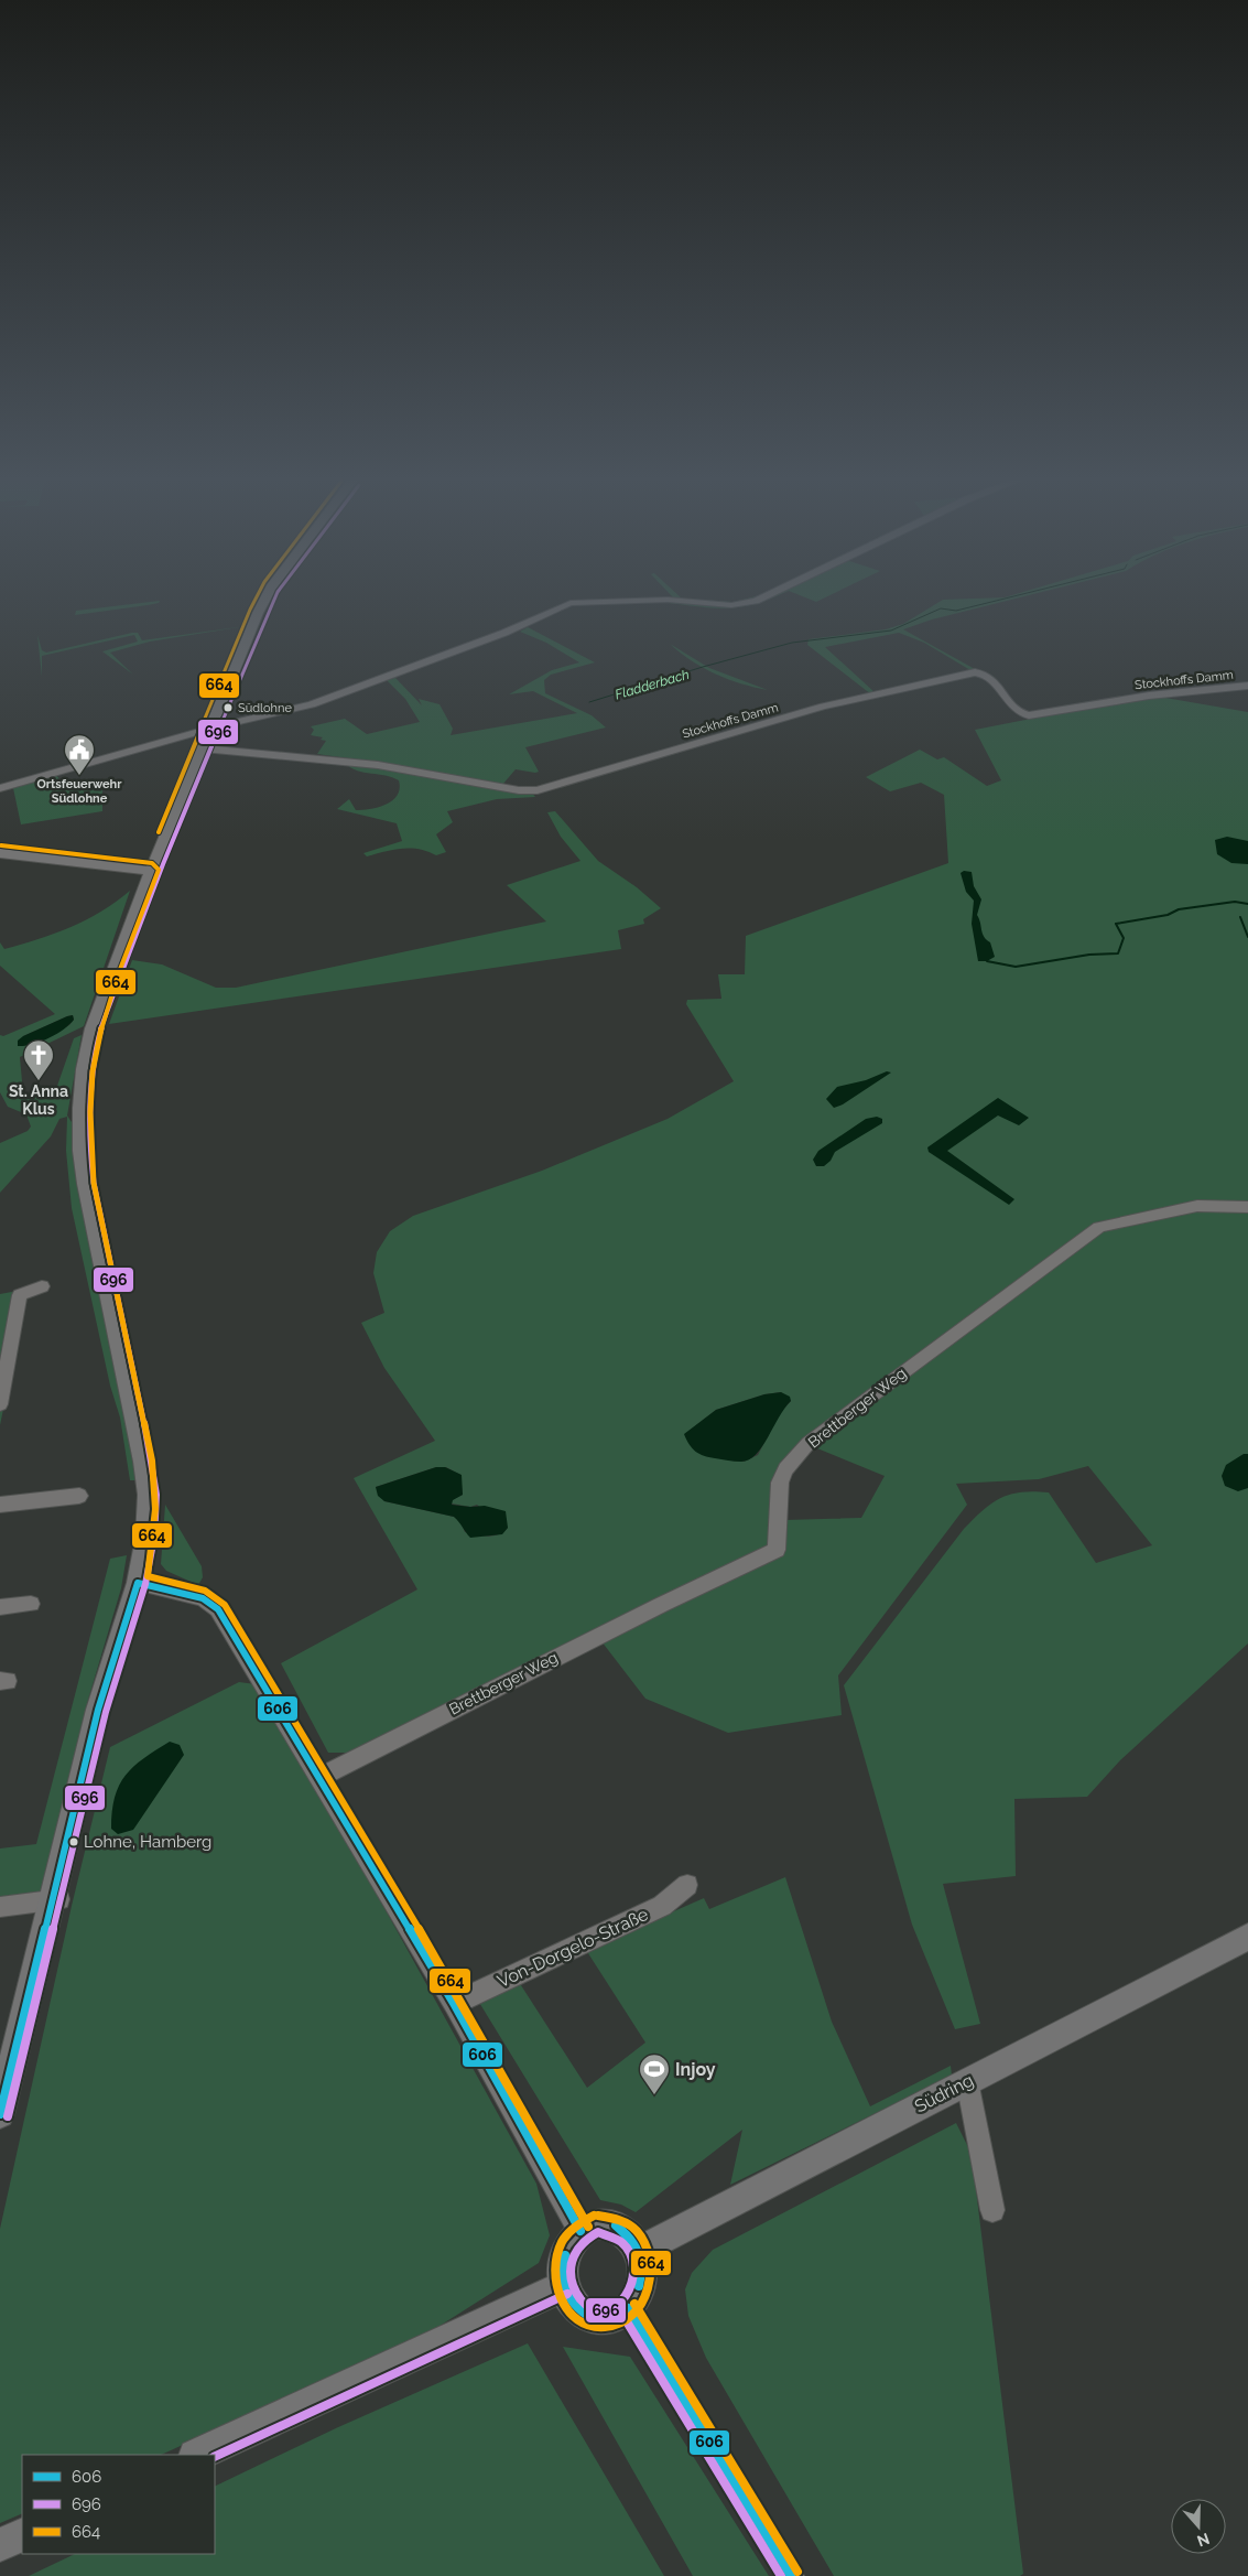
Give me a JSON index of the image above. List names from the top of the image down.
{
  "streets": {
    "main road": ["Südring"],
    "street": ["Stockhoffs Damm", "Brettberger Weg", "Von-Dorgelo-Straße"]
  },
  "water": ["Fladderbach"],
  "places": {
    "other": ["Südlohne", "Lohne, Hamberg"],
    "public building": ["Ortsfeuerwehr Südlohne"],
    "church": ["St. Anna Klus"],
    "sports": ["Injoy"]
  },
  "lines": ["transit line 696", "transit line 664", "transit line 606"],
  "legend": ["606", "696", "664"],
  "north": "bottom"
}
